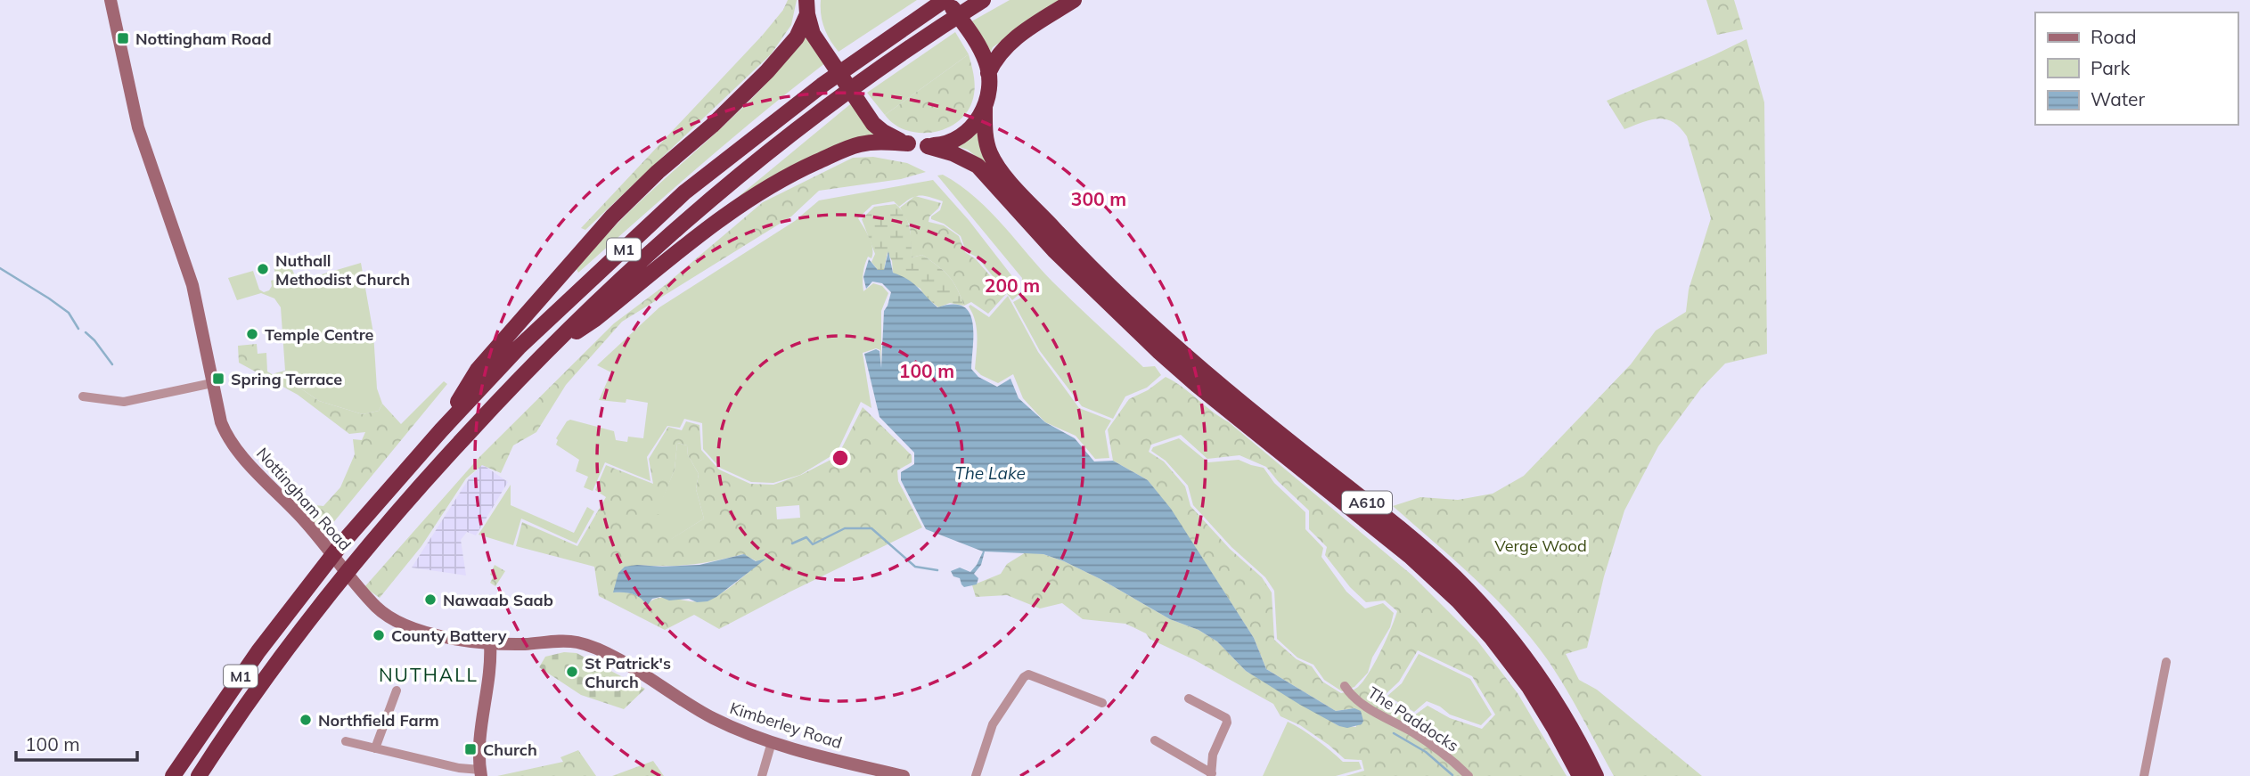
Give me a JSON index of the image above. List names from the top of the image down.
{
  "streets": {
    "highway": ["M1", "A610"],
    "main road": ["Nottingham Road", "Kimberley Road"],
    "street": ["The Paddocks"]
  },
  "crossings": [
    ["Nottingham Road", "Kimberley Road"]
  ],
  "districts": ["NUTHALL"],
  "water": ["The Lake"],
  "parks": ["Verge Wood"],
  "places": {
    "transit": ["Nottingham Road", "Spring Terrace", "Church"],
    "other": [
      "Nuthall Methodist Church",
      "Temple Centre",
      "Nawaab Saab",
      "County Battery",
      "St Patrick's Church",
      "Northfield Farm"
    ]
  },
  "legend": ["Road", "Park", "Water"],
  "scale_bar": "100 m",
  "rings": ["300 m", "200 m", "100 m"]
}
